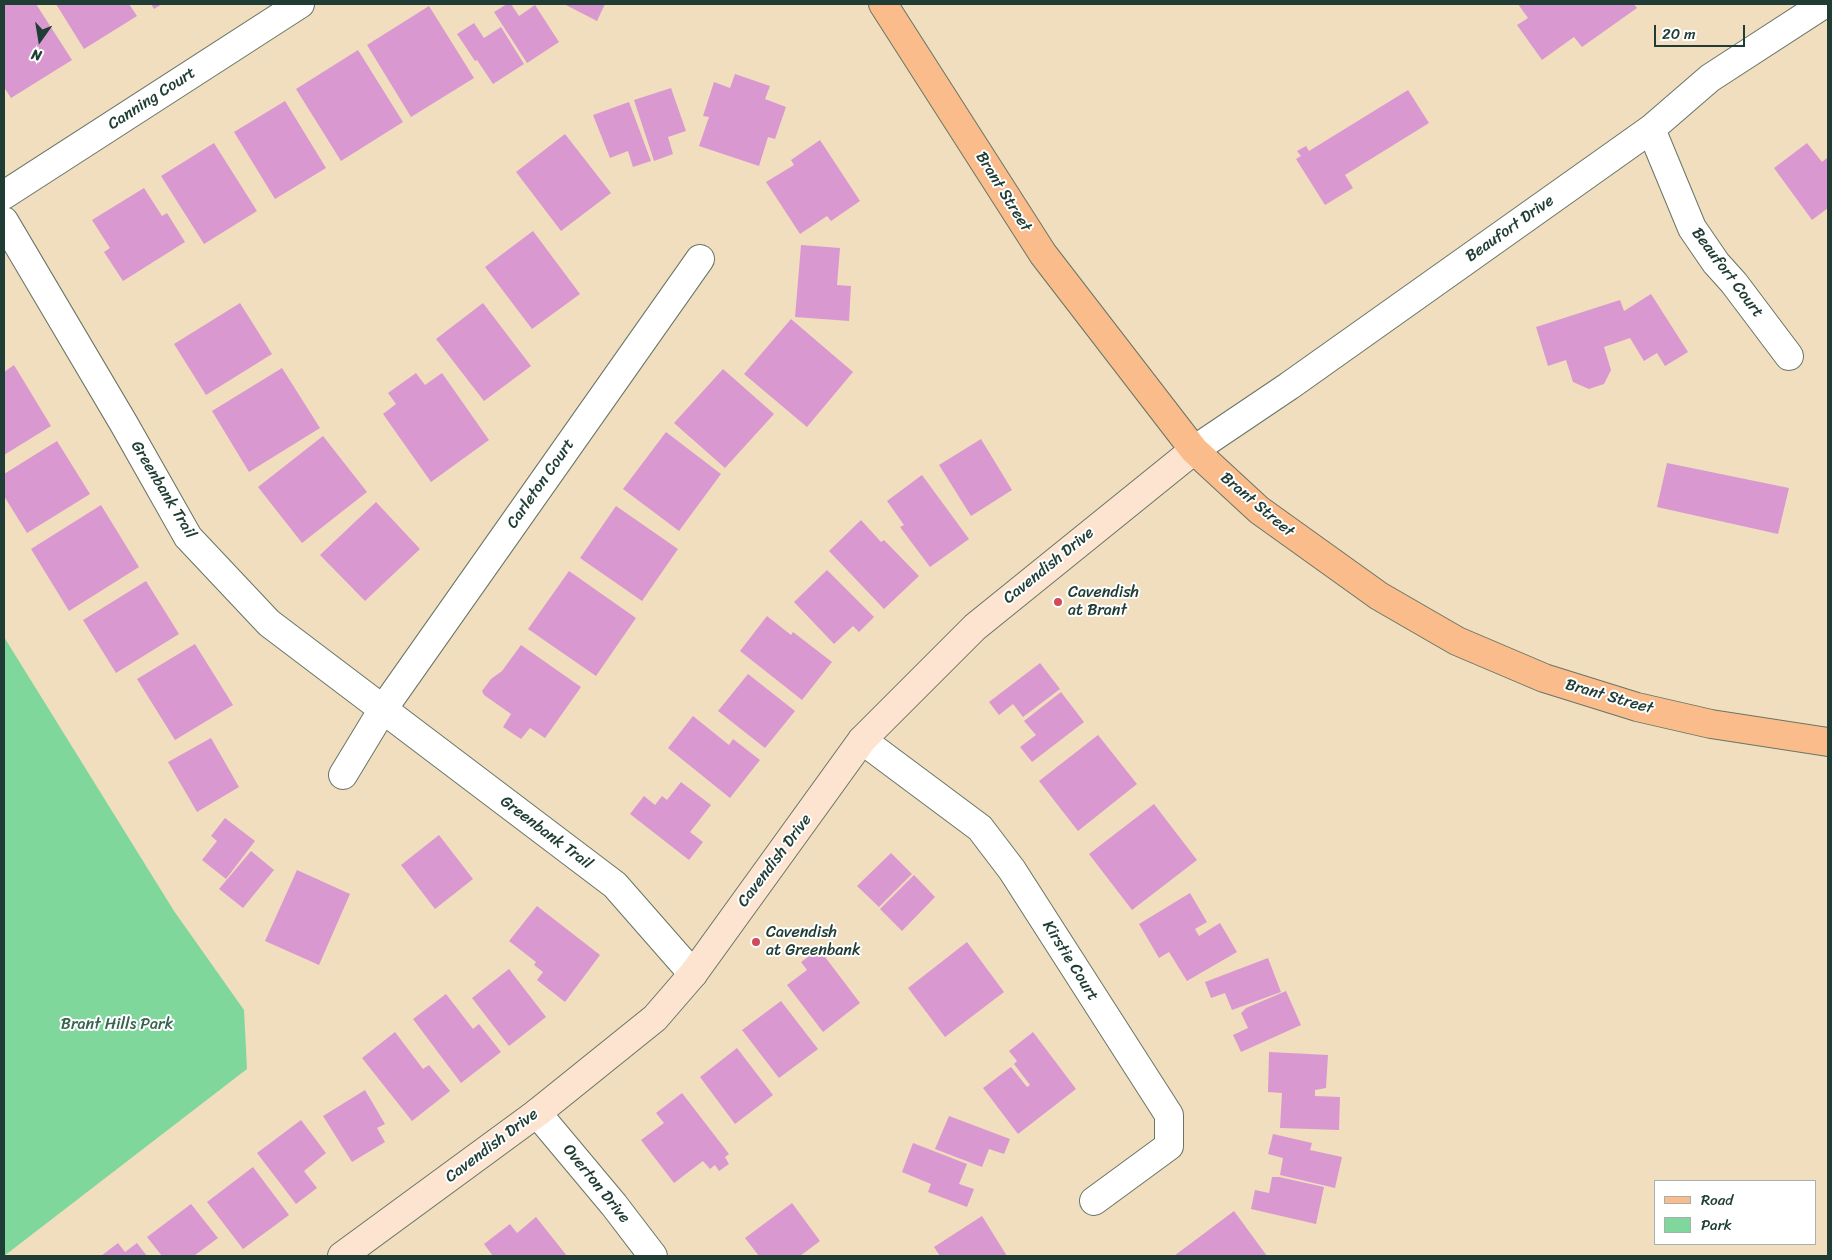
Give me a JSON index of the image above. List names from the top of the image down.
{
  "streets": {
    "main road": ["Brant Street"],
    "street": [
      "Canning Court",
      "Beaufort Drive",
      "Beaufort Court",
      "Carleton Court",
      "Greenbank Trail",
      "Cavendish Drive",
      "Kirstie Court",
      "Overton Drive"
    ]
  },
  "crossings": [
    ["Brant Street", "Beaufort Drive"],
    ["Brant Street", "Cavendish Drive"],
    ["Beaufort Drive", "Beaufort Court"],
    ["Beaufort Drive", "Cavendish Drive"],
    ["Carleton Court", "Greenbank Trail"],
    ["Greenbank Trail", "Cavendish Drive"],
    ["Cavendish Drive", "Kirstie Court"],
    ["Cavendish Drive", "Overton Drive"]
  ],
  "parks": ["Brant Hills Park"],
  "places": ["Cavendish at Brant", "Cavendish at Greenbank"],
  "legend": ["Road", "Park"],
  "scale_bar": "20 m",
  "north": "bottom"
}
